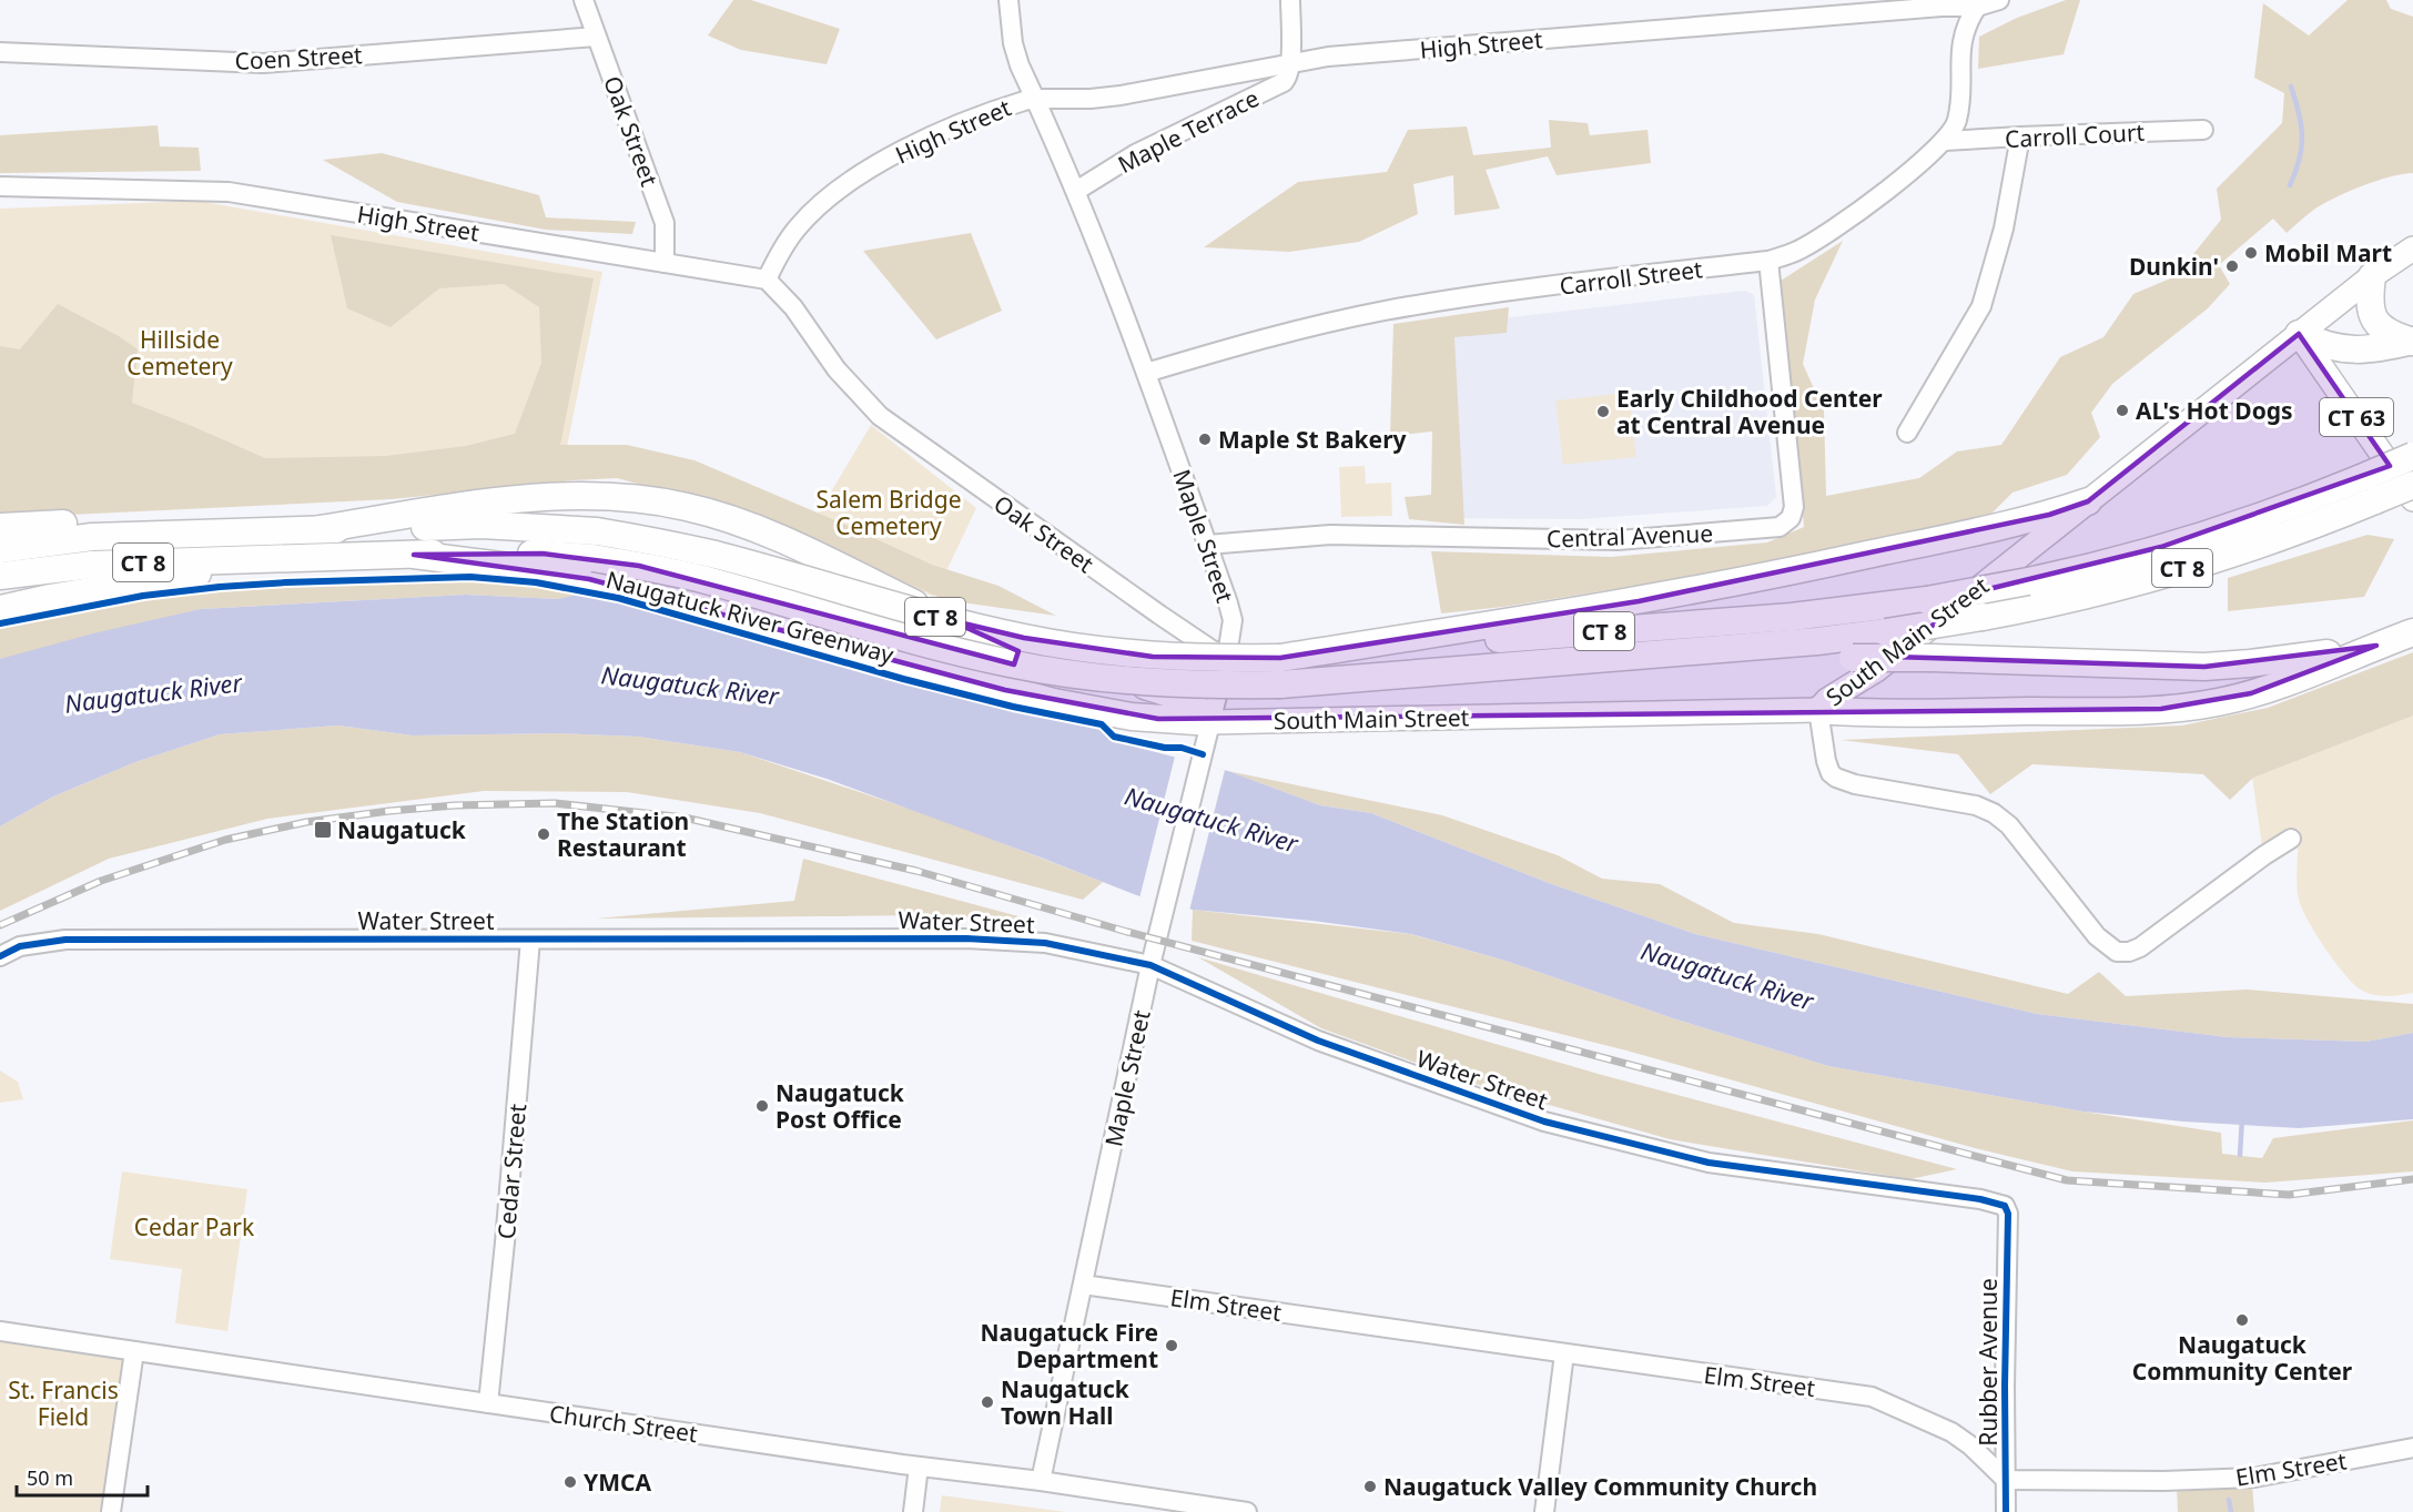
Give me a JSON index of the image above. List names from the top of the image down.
{
  "streets": {
    "highway": ["CT 8"],
    "main road": ["CT 63", "South Main Street"],
    "street": [
      "High Street",
      "Coen Street",
      "Oak Street",
      "Maple Terrace",
      "Carroll Court",
      "Carroll Street",
      "Maple Street",
      "Central Avenue",
      "Water Street",
      "Cedar Street",
      "Elm Street",
      "Rubber Avenue",
      "Church Street"
    ],
    "cycle path": ["Naugatuck River Greenway"]
  },
  "crossings": [
    ["High Street", "Oak Street"],
    ["High Street", "Maple Terrace"],
    ["High Street", "Carroll Street"],
    ["High Street", "Maple Street"],
    ["Coen Street", "Oak Street"],
    ["Oak Street", "Maple Street"],
    ["Maple Terrace", "Maple Street"],
    ["Carroll Court", "Carroll Street"],
    ["Carroll Street", "Maple Street"],
    ["Carroll Street", "Central Avenue"],
    ["CT 63", "South Main Street"],
    ["Maple Street", "Central Avenue"],
    ["Maple Street", "South Main Street"],
    ["Maple Street", "Water Street"],
    ["Maple Street", "Elm Street"],
    ["Maple Street", "Church Street"],
    ["Water Street", "Cedar Street"],
    ["Water Street", "Rubber Avenue"],
    ["Cedar Street", "Church Street"],
    ["Elm Street", "Rubber Avenue"]
  ],
  "water": ["Naugatuck River"],
  "parks": [
    "Hillside Cemetery",
    "Salem Bridge Cemetery",
    "Cedar Park",
    "St. Francis Field"
  ],
  "places": {
    "other": [
      "Mobil Mart",
      "Dunkin'",
      "AL's Hot Dogs",
      "Early Childhood Center at Central Avenue",
      "Maple St Bakery",
      "The Station Restaurant",
      "Naugatuck Post Office",
      "Naugatuck Community Center",
      "Naugatuck Fire Department",
      "Naugatuck Town Hall",
      "YMCA",
      "Naugatuck Valley Community Church"
    ],
    "transit": ["Naugatuck"]
  },
  "scale_bar": "50 m"
}
